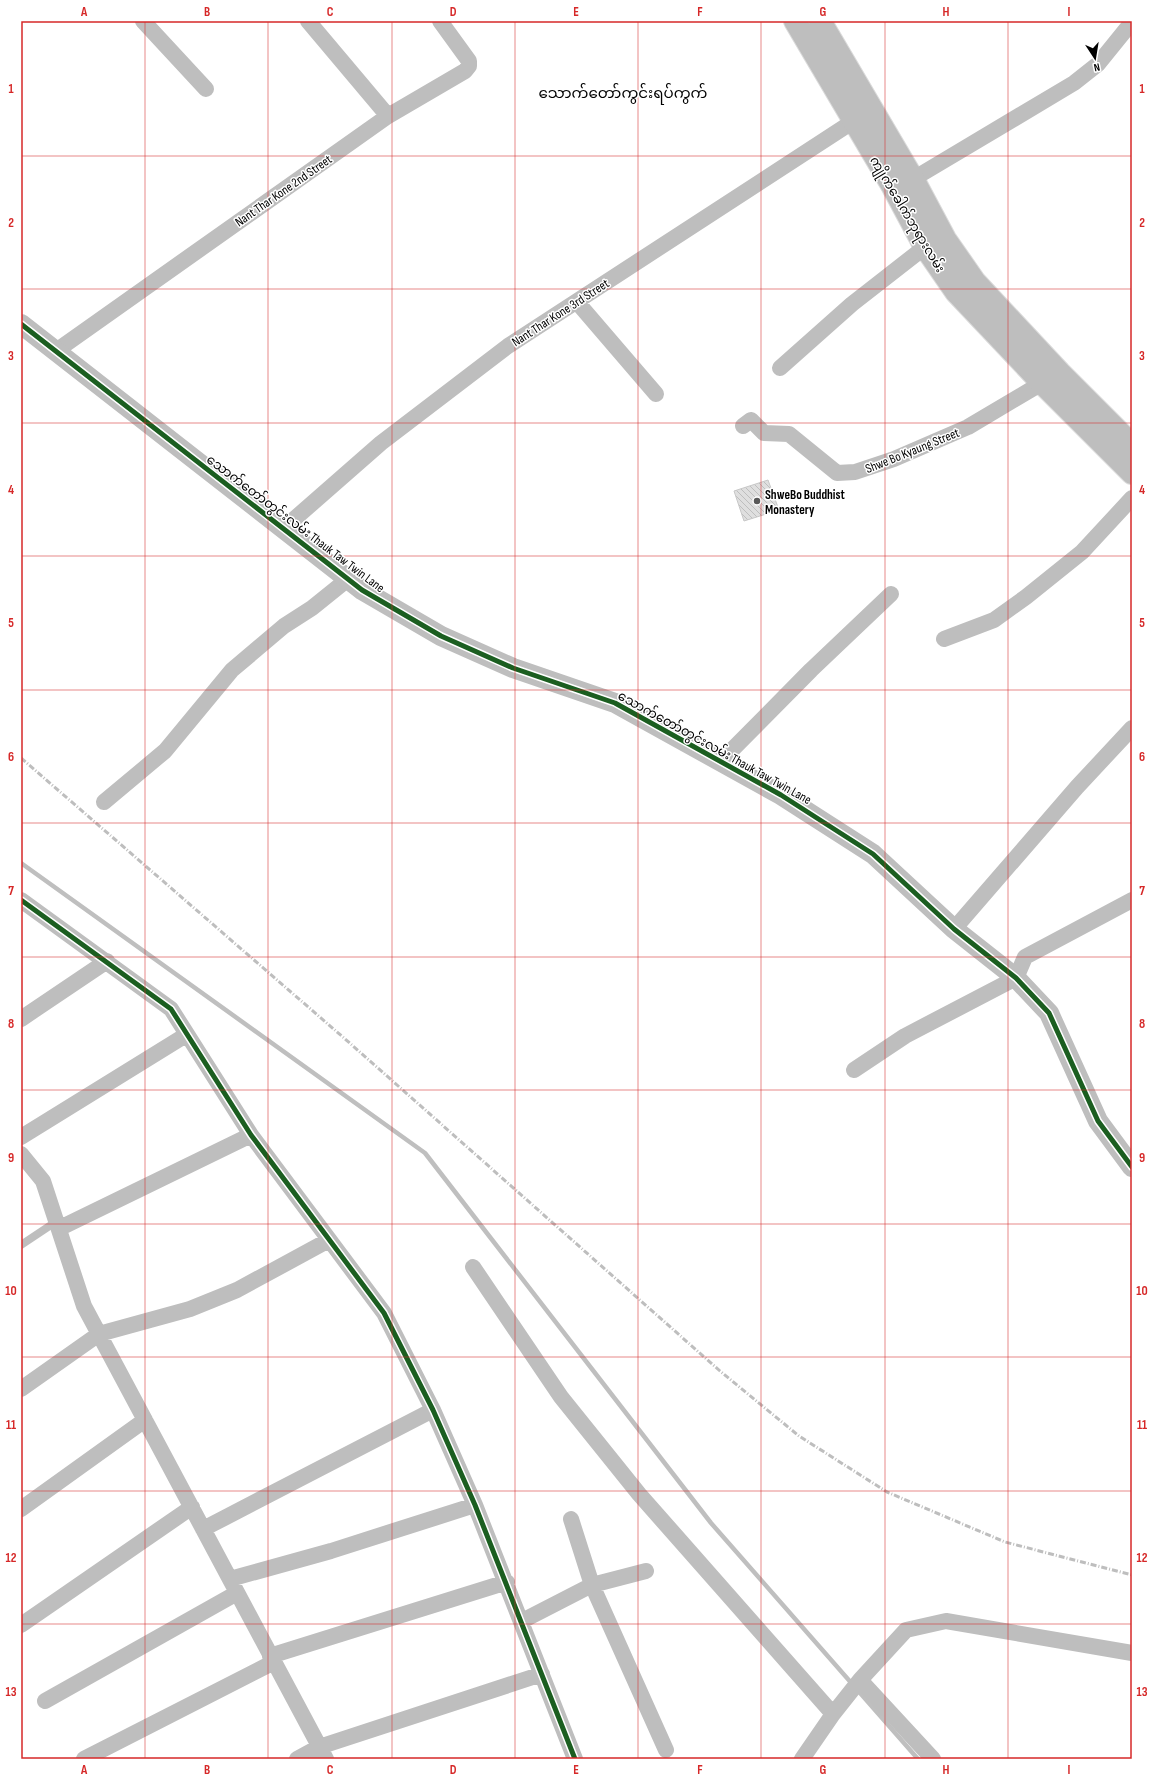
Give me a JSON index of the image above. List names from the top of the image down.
{
  "streets": {
    "main road": ["ကျိုက်ခေါက်ဘုရားလမ်း"],
    "street": [
      "Nant Thar Kone 2nd Street",
      "Nant Thar Kone 3rd Street",
      "Shwe Bo Kyaung Street",
      "သောက်တော်တွင်းလမ်း Thauk Taw Twin Lane"
    ]
  },
  "crossings": [
    ["Nant Thar Kone 2nd Street", "သောက်တော်တွင်းလမ်း Thauk Taw Twin Lane"],
    ["ကျိုက်ခေါက်ဘုရားလမ်း", "Nant Thar Kone 3rd Street"],
    ["ကျိုက်ခေါက်ဘုရားလမ်း", "Shwe Bo Kyaung Street"],
    ["Nant Thar Kone 3rd Street", "သောက်တော်တွင်းလမ်း Thauk Taw Twin Lane"]
  ],
  "districts": ["သောက်တော်ကွင်းရပ်ကွက်"],
  "places": ["ShweBo Buddhist Monastery"],
  "north": "bottom",
  "grid": {
    "columns": [
      "A",
      "B",
      "C",
      "D",
      "E",
      "F",
      "G",
      "H",
      "I"
    ],
    "rows": [
      "1",
      "2",
      "3",
      "4",
      "5",
      "6",
      "7",
      "8",
      "9",
      "10",
      "11",
      "12",
      "13"
    ]
  }
}
